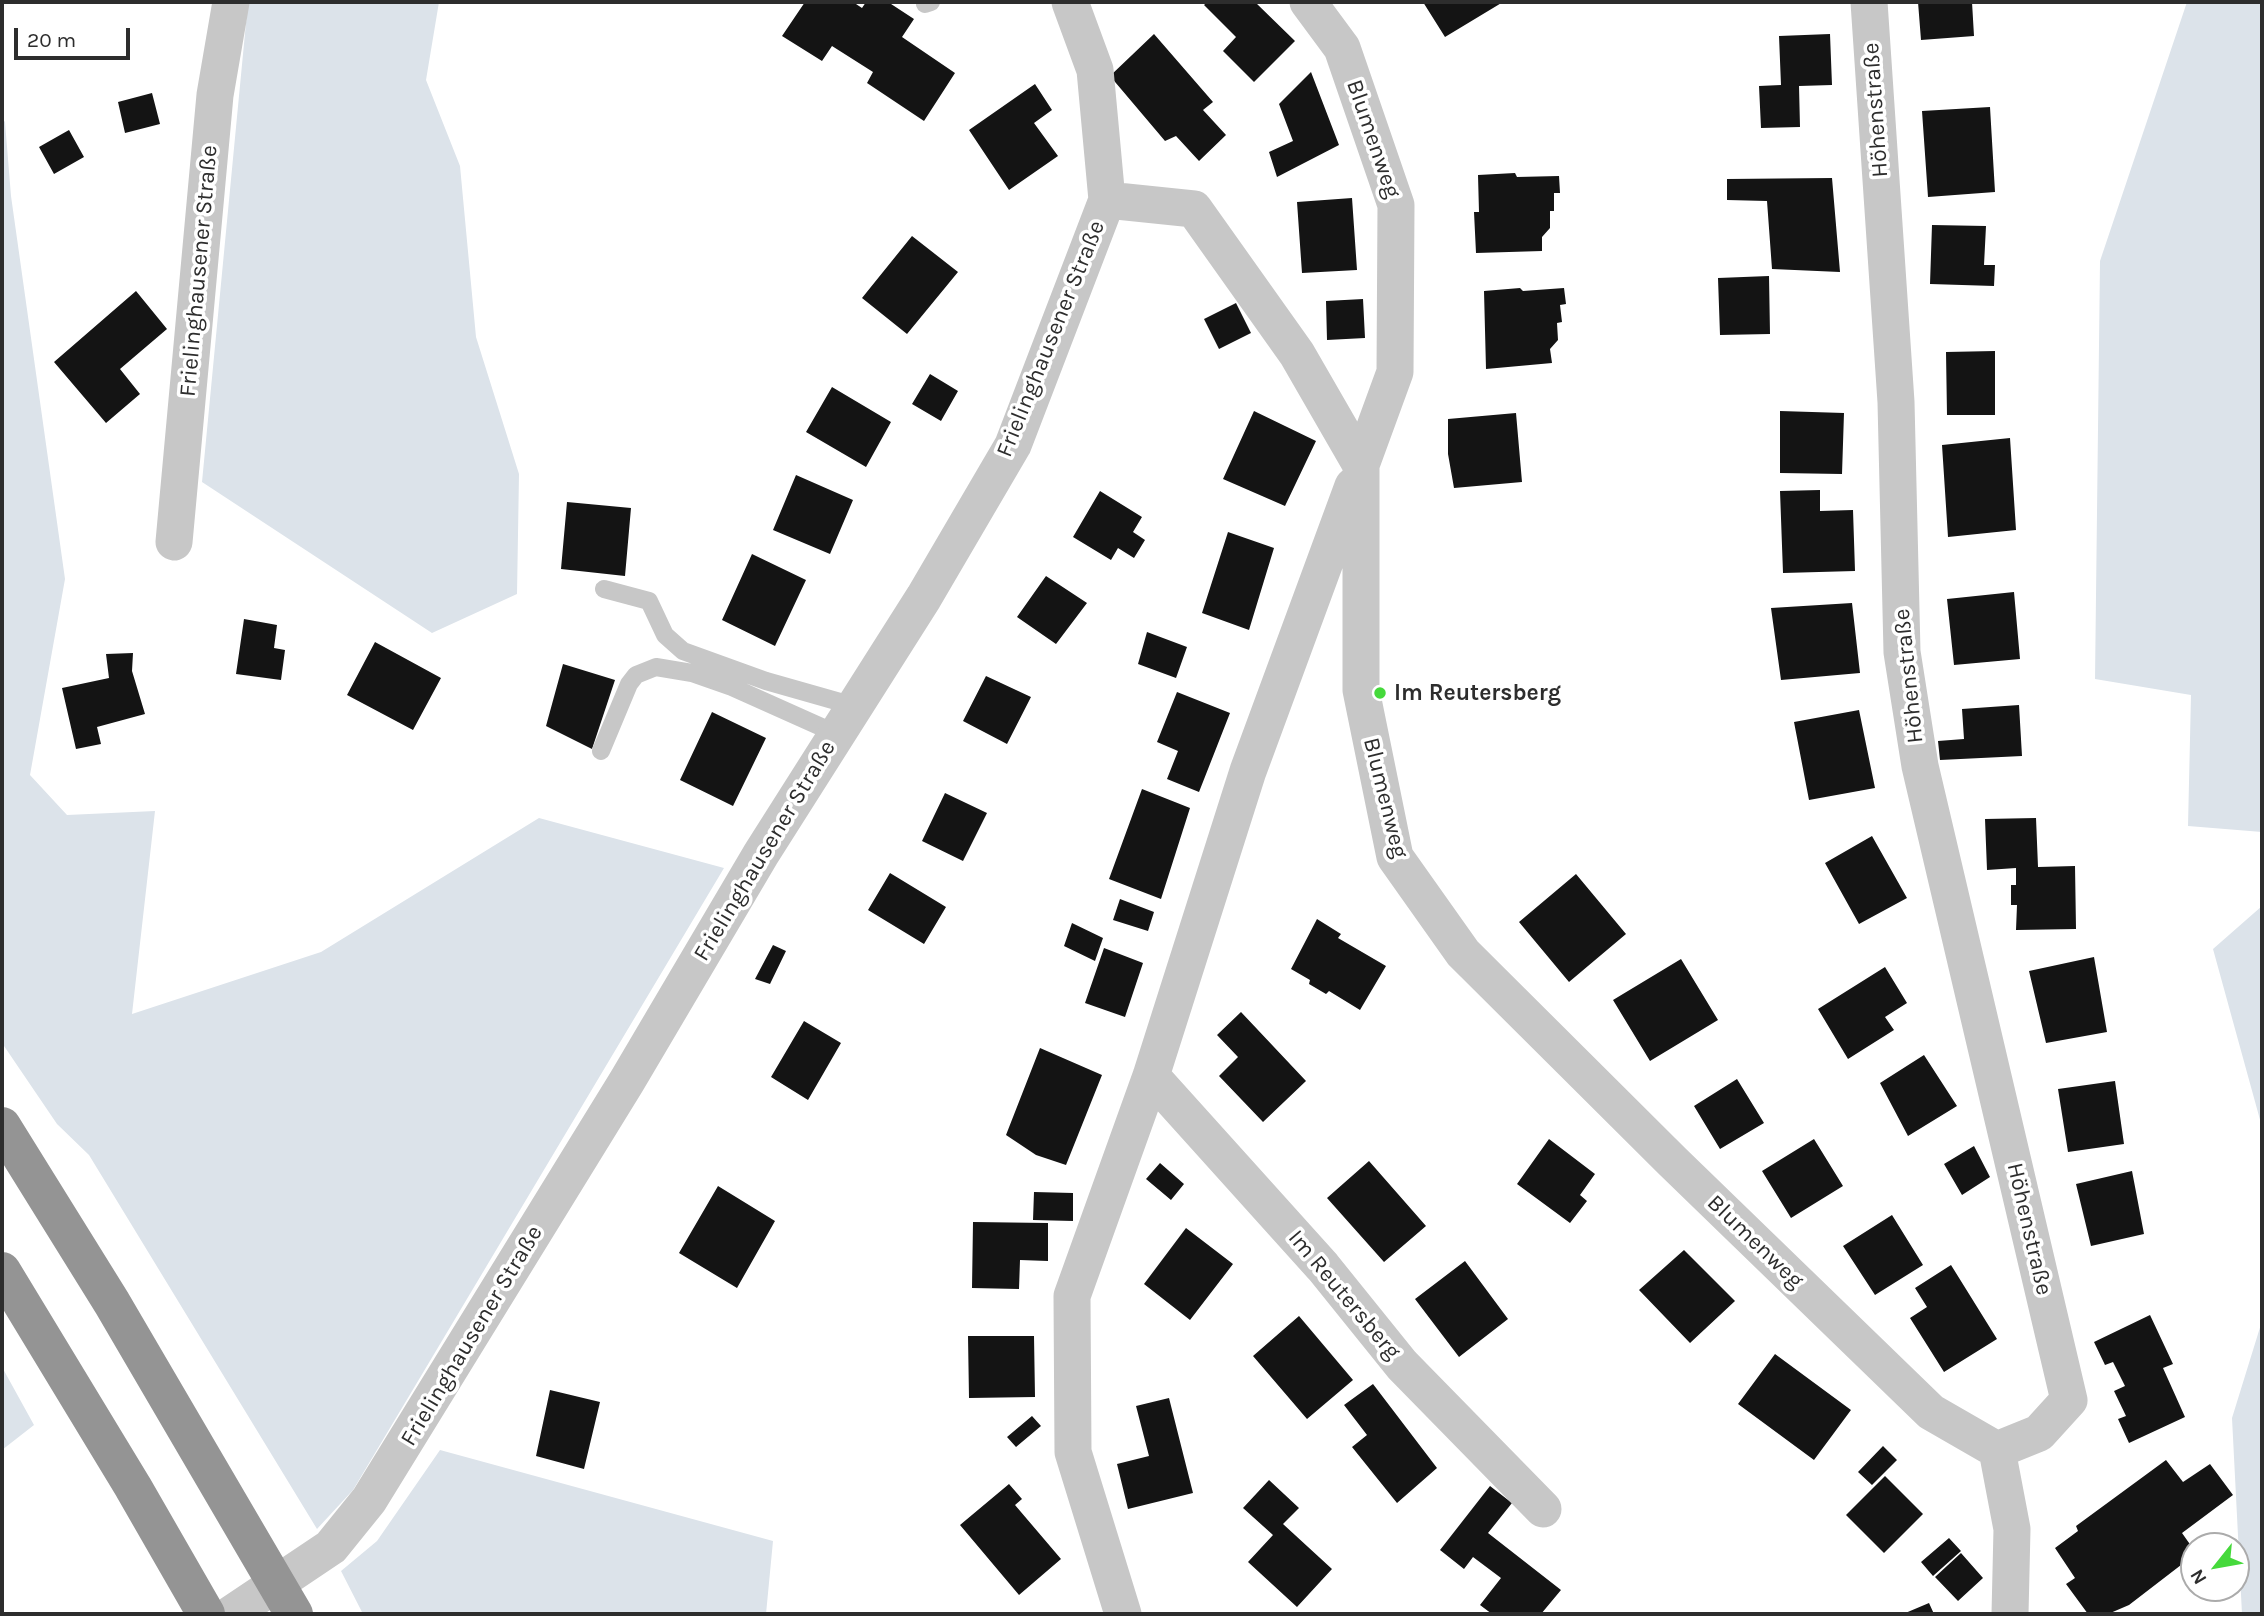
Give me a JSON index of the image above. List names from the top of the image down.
{
  "streets": {
    "street": [
      "Höhenstraße",
      "Blumenweg",
      "Frielinghausener Straße",
      "Im Reutersberg"
    ]
  },
  "crossings": [
    ["Höhenstraße", "Blumenweg"]
  ],
  "places": ["Im Reutersberg"],
  "scale_bar": "20 m",
  "north": "bottom left"
}
